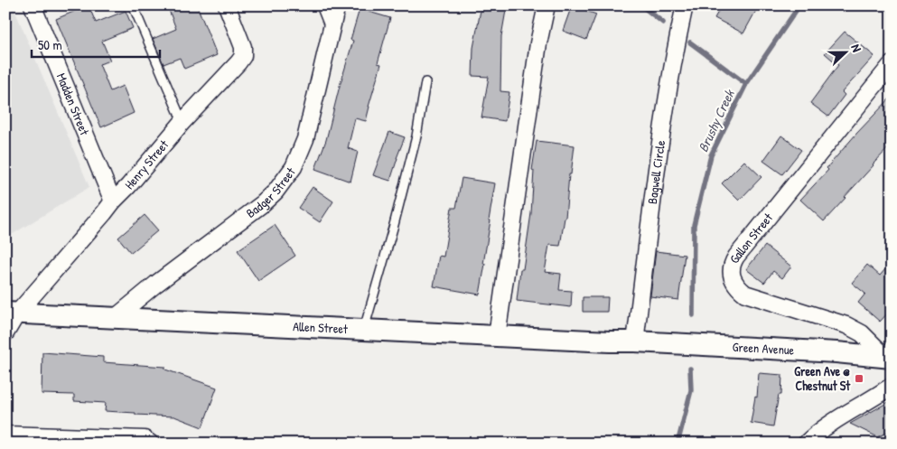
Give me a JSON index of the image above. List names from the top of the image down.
{
  "streets": {
    "street": [
      "Madden Street",
      "Henry Street",
      "Bagwell Circle",
      "Badger Street",
      "Gallon Street",
      "Allen Street",
      "Green Avenue"
    ]
  },
  "crossings": [
    ["Madden Street", "Henry Street"],
    ["Henry Street", "Allen Street"],
    ["Bagwell Circle", "Allen Street"],
    ["Bagwell Circle", "Green Avenue"],
    ["Badger Street", "Allen Street"],
    ["Gallon Street", "Green Avenue"],
    ["Allen Street", "Green Avenue"]
  ],
  "water": ["Brushy Creek"],
  "places": {
    "transit": ["Green Ave @ Chestnut St"]
  },
  "scale_bar": "50 m",
  "north": "right"
}
